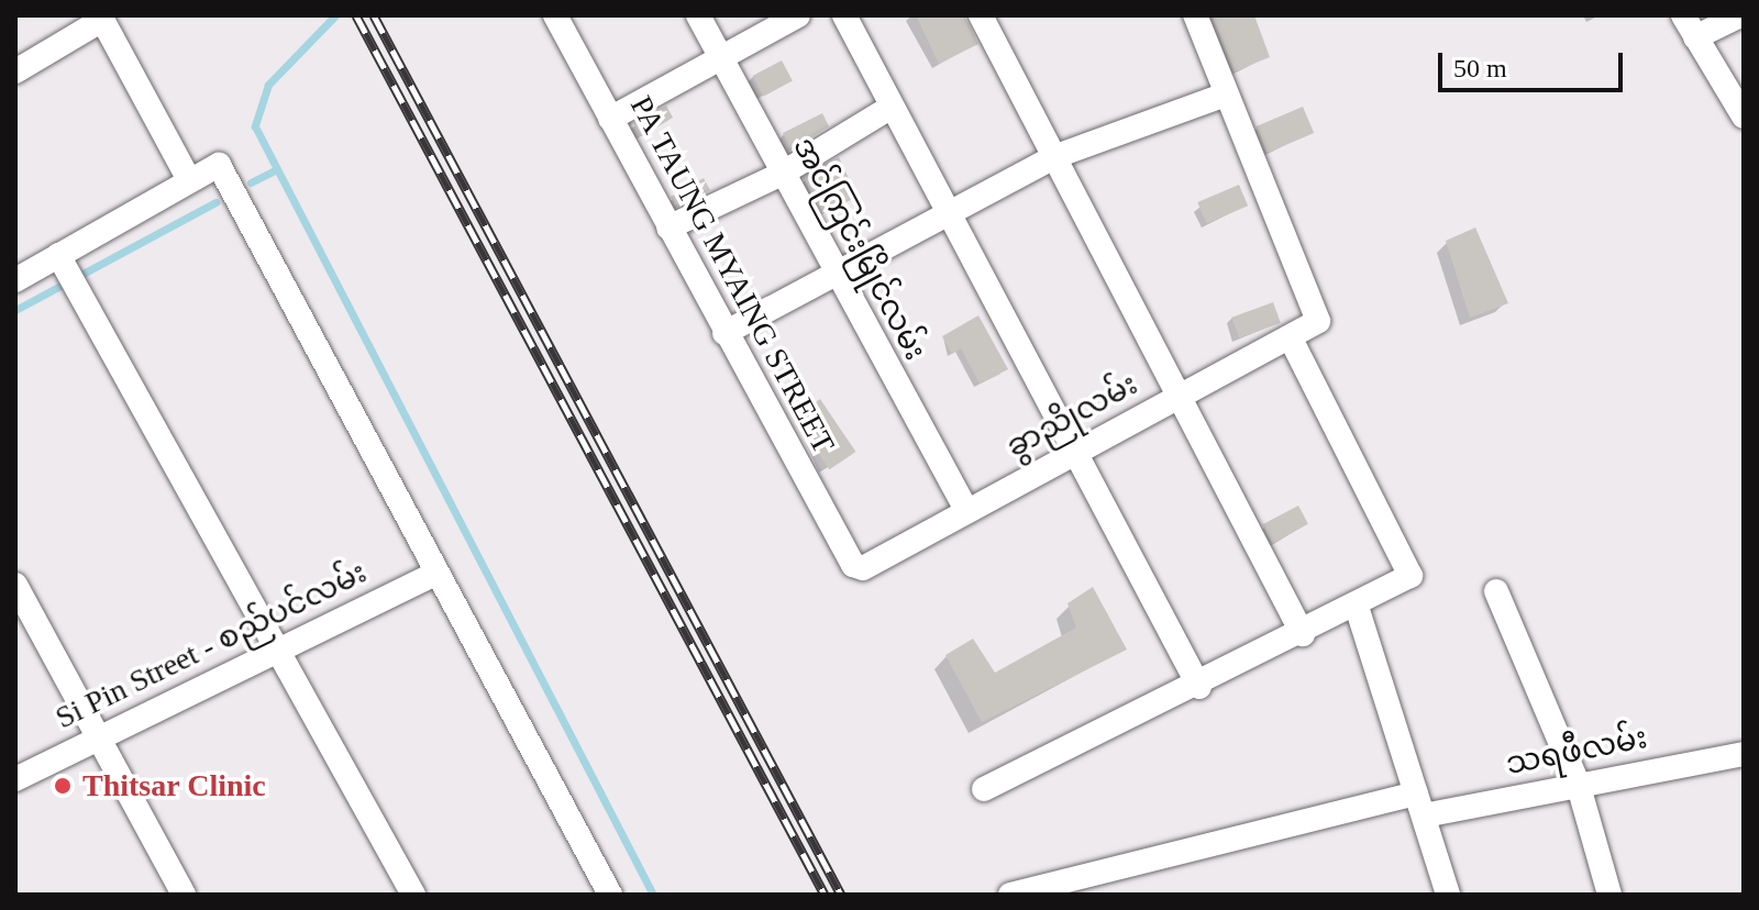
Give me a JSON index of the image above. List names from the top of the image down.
{
  "streets": {
    "street": [
      "အင်ကြင်းမြိုင်လမ်း",
      "PA TAUNG MYAING STREET",
      "ခွာညိုလမ်း",
      "Si Pin Street - စည်ပင်လမ်း",
      "သရဖီလမ်း"
    ]
  },
  "crossings": [
    ["အင်ကြင်းမြိုင်လမ်း", "ခွာညိုလမ်း"],
    ["PA TAUNG MYAING STREET", "ခွာညိုလမ်း"]
  ],
  "places": ["Thitsar Clinic"],
  "scale_bar": "50 m"
}
